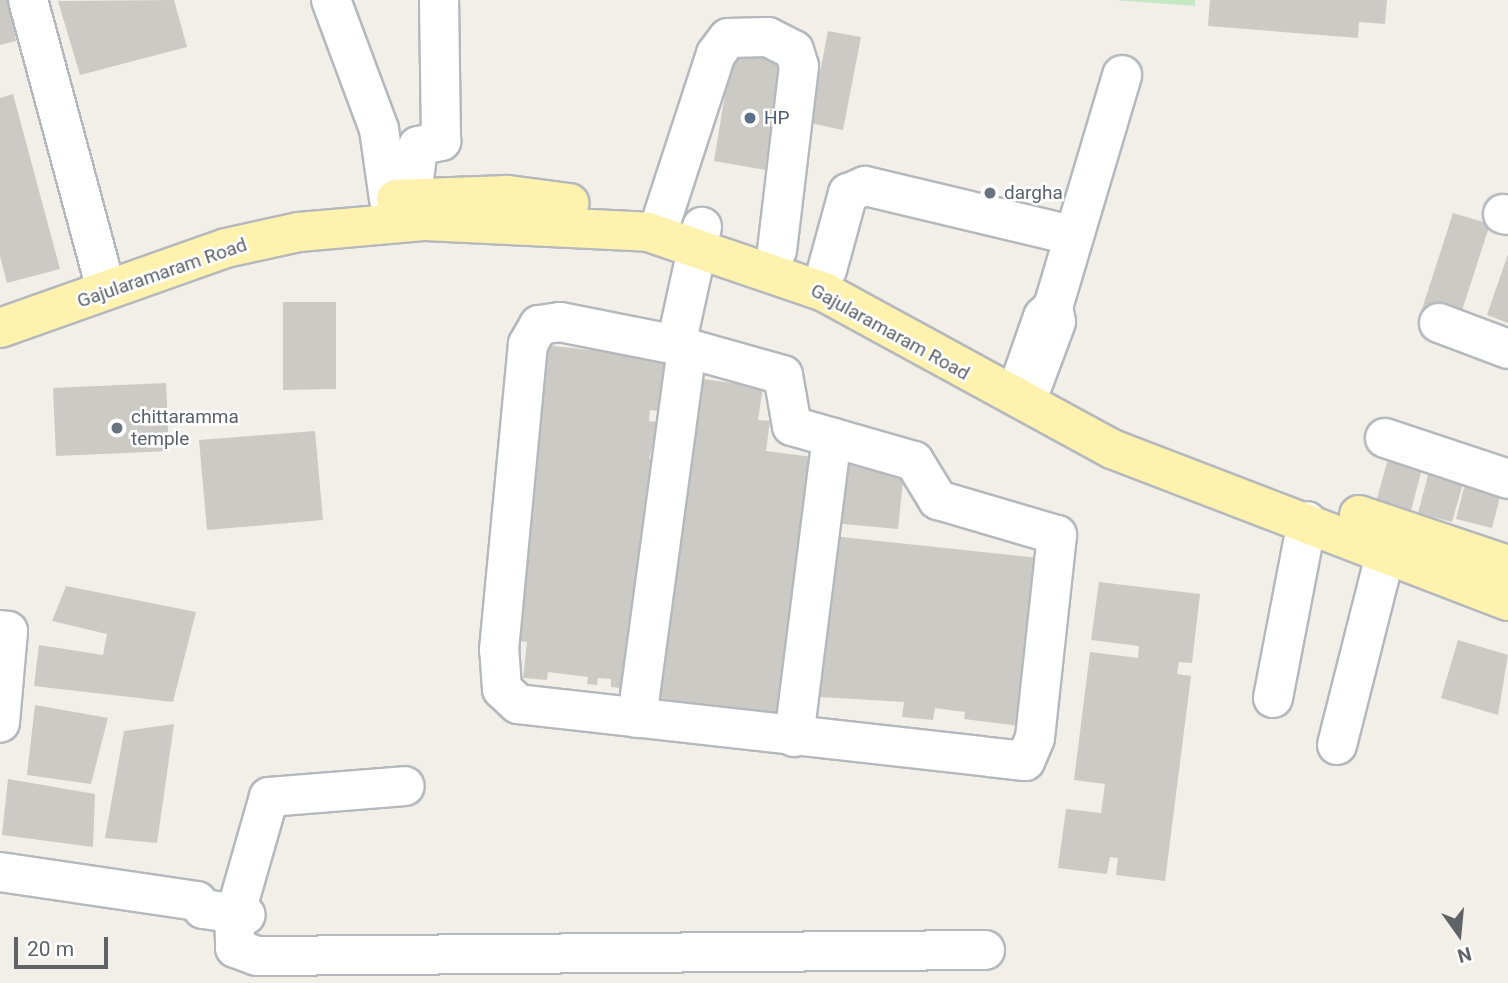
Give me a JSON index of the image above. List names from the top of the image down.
{
  "streets": {
    "main road": ["Gajularamaram Road"]
  },
  "places": ["HP", "dargha", "chittaramma temple"],
  "scale_bar": "20 m",
  "north": "bottom"
}
